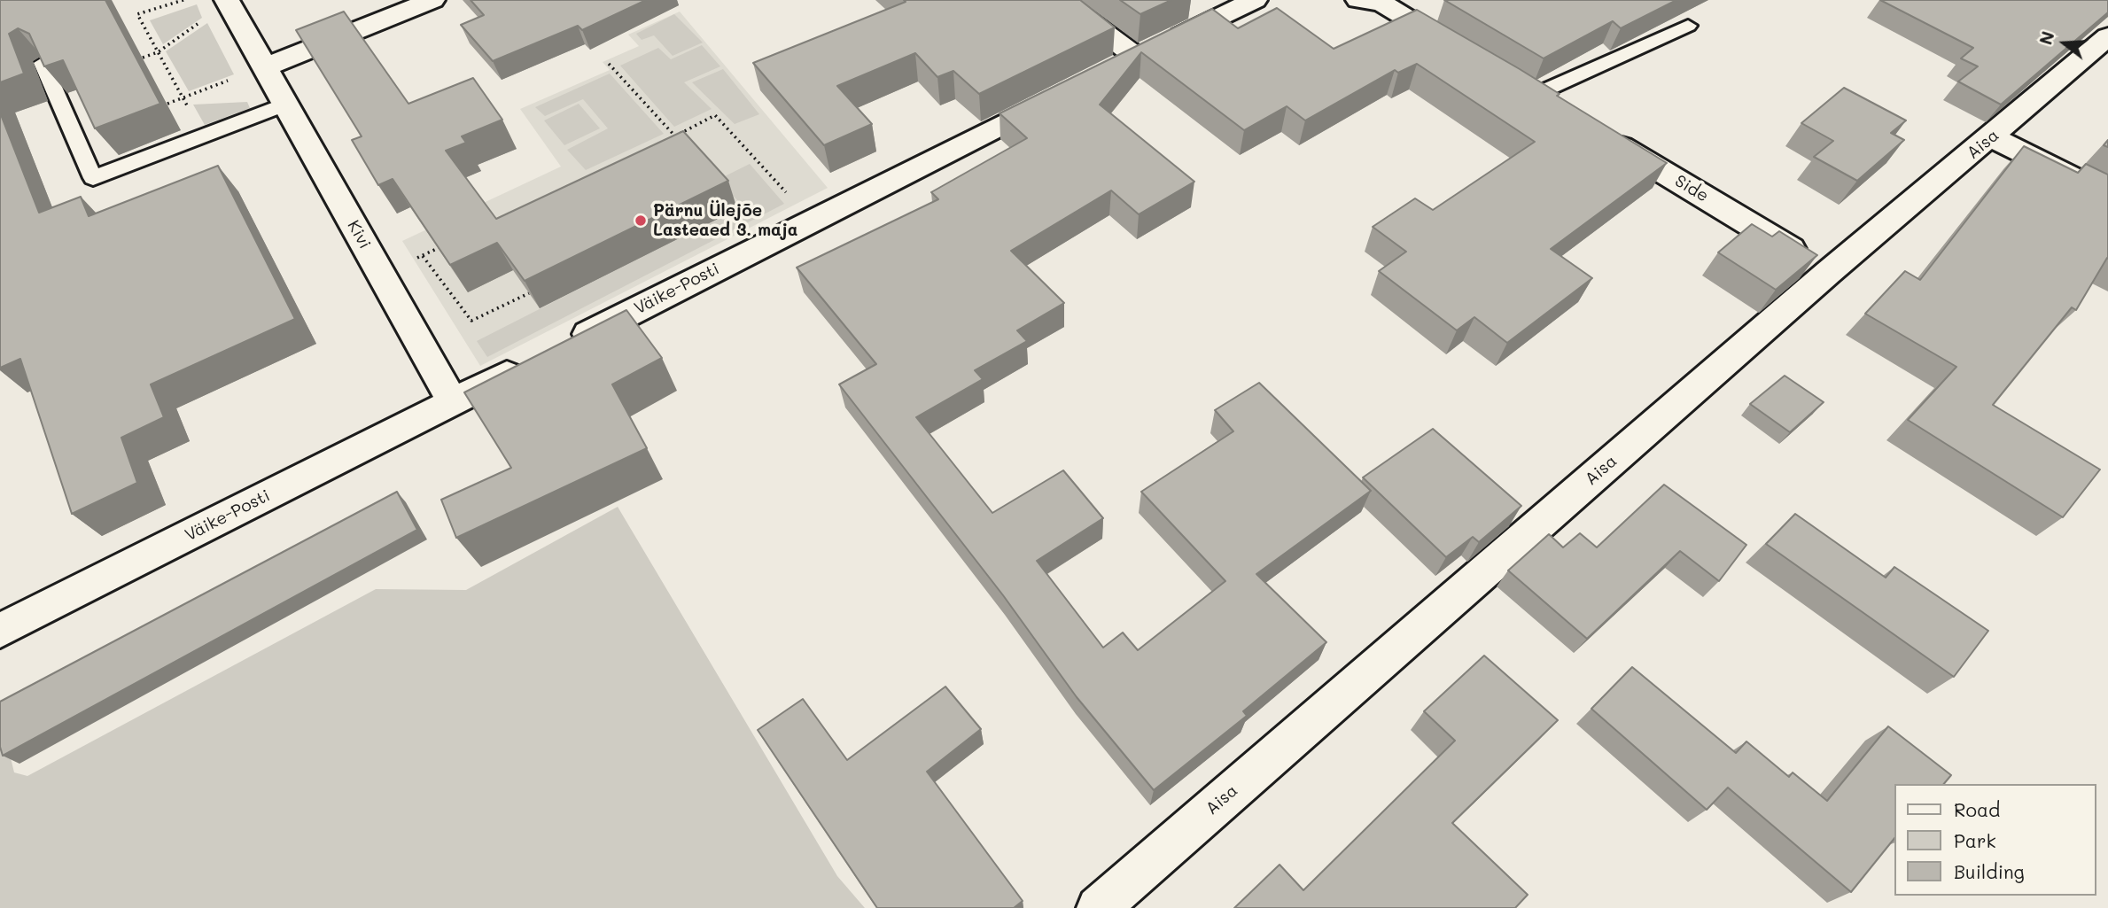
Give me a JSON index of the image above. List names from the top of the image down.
{
  "streets": {
    "street": [
      "Aisa",
      "Side",
      "Kivi",
      "Väike-Posti"
    ]
  },
  "crossings": [
    ["Aisa", "Side"],
    ["Kivi", "Väike-Posti"]
  ],
  "places": ["Pärnu Ülejõe Lasteaed 3. maja"],
  "legend": ["Road", "Park", "Building"],
  "north": "left"
}
